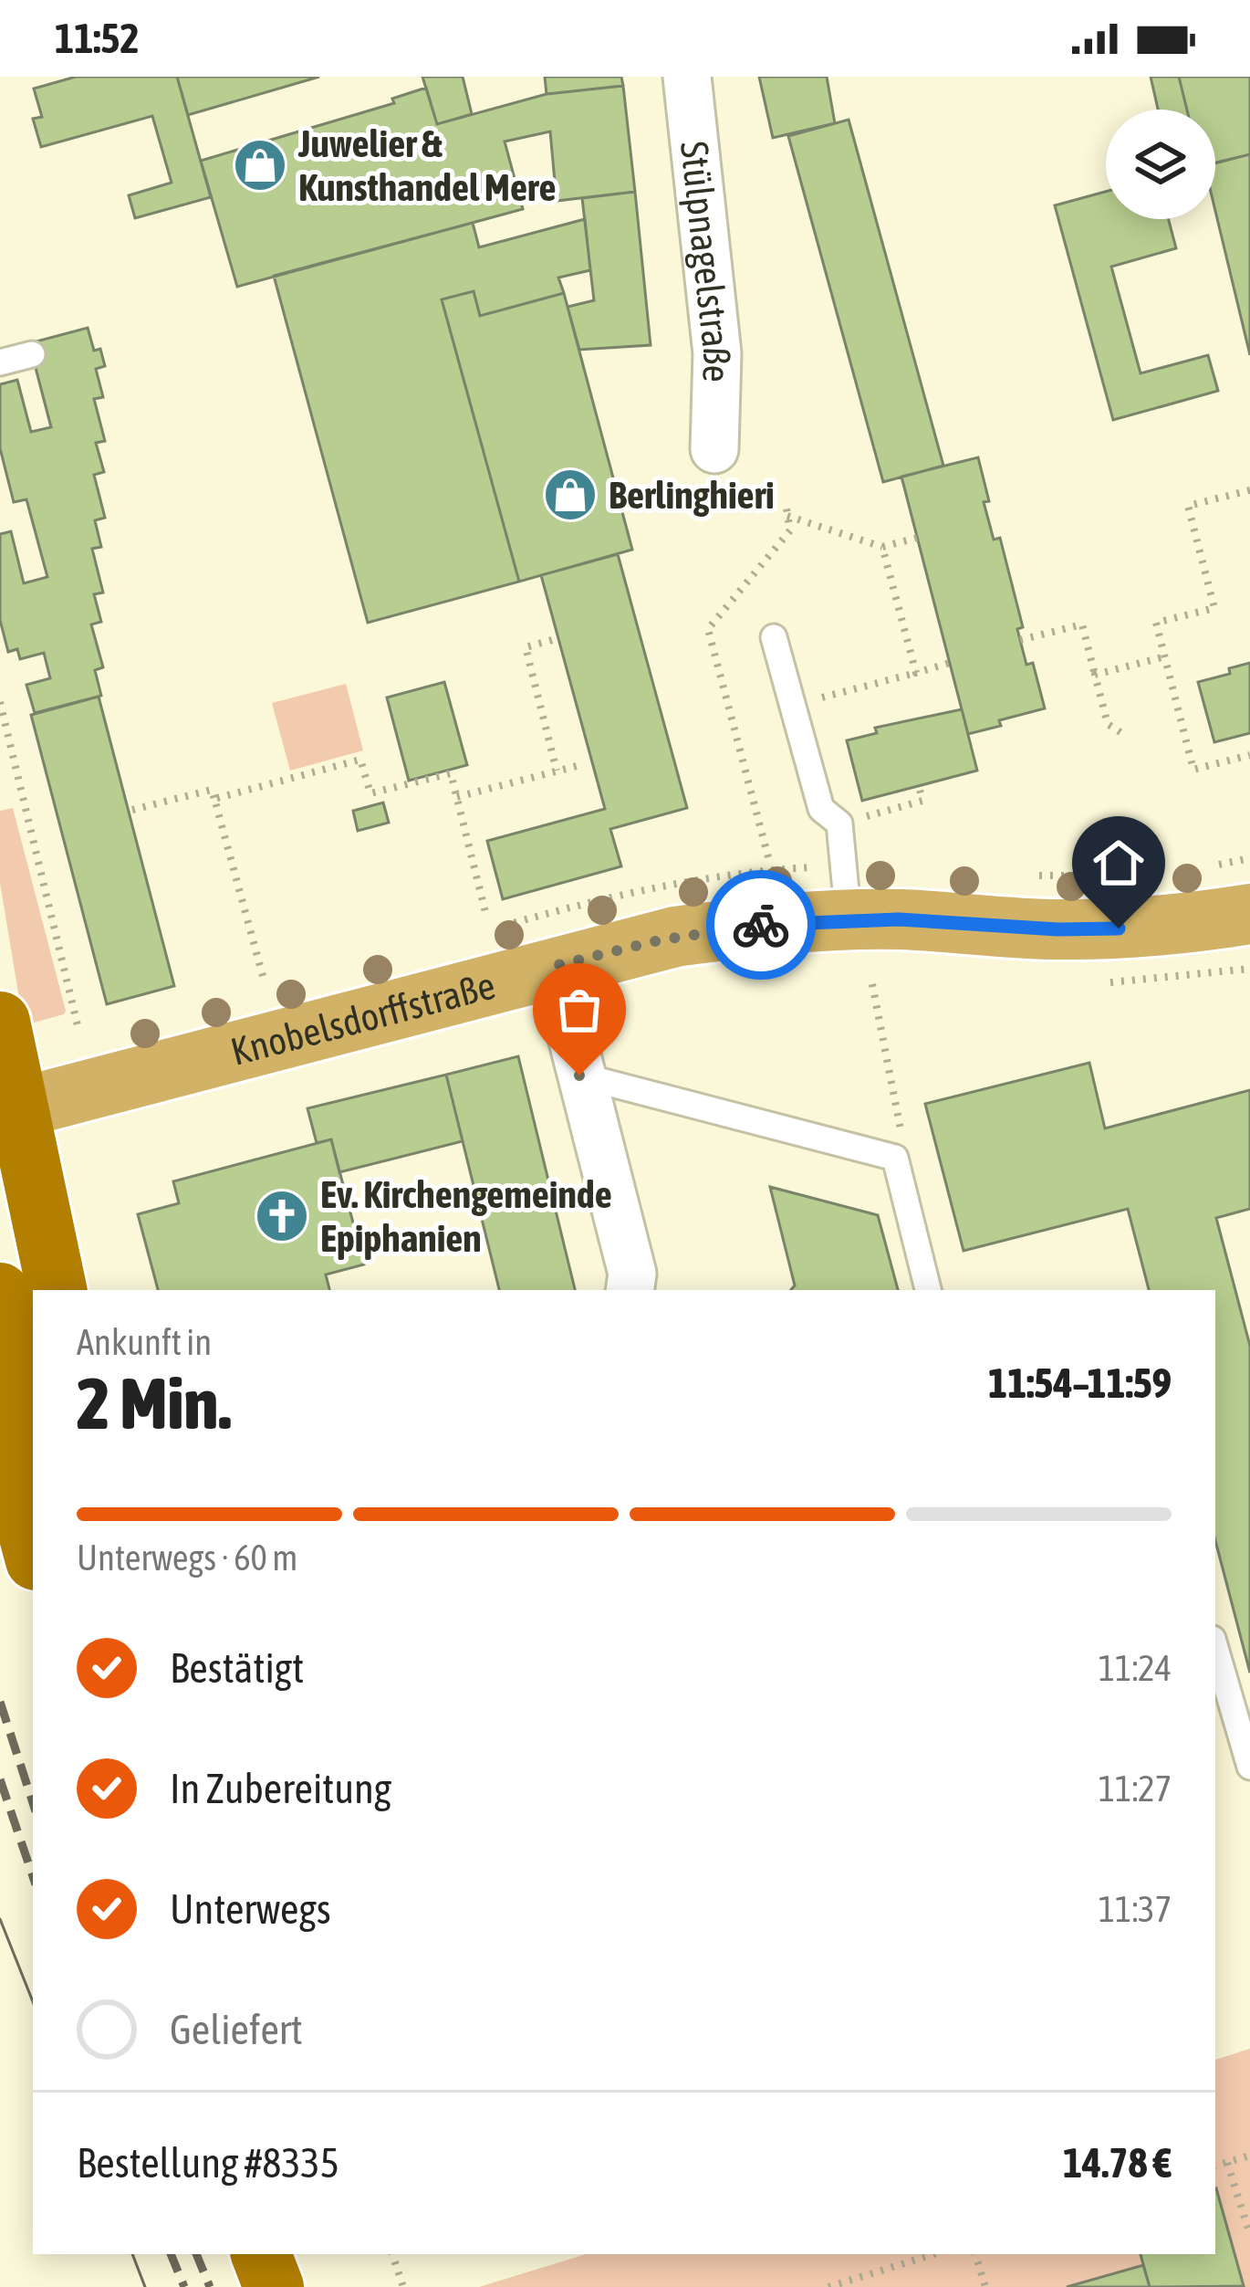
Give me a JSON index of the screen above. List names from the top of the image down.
{
  "streets": {
    "main road": ["Knobelsdorffstraße"],
    "street": ["Stülpnagelstraße"]
  },
  "places": {
    "shop": ["Juwelier & Kunsthandel Mere", "Berlinghieri"],
    "church": ["Ev. Kirchengemeinde Epiphanien"]
  },
  "page": {
    "status": "11:52",
    "heading": ["2 Min.", "Ankunft in", "11:54–11:59"],
    "panel": ["Bestellung #8335", "14.78 €"],
    "bar": "Unterwegs · 60 m",
    "list": [
      ["Bestätigt", "11:24"],
      ["In Zubereitung", "11:27"],
      ["Unterwegs", "11:37"],
      "Geliefert"
    ]
  }
}
